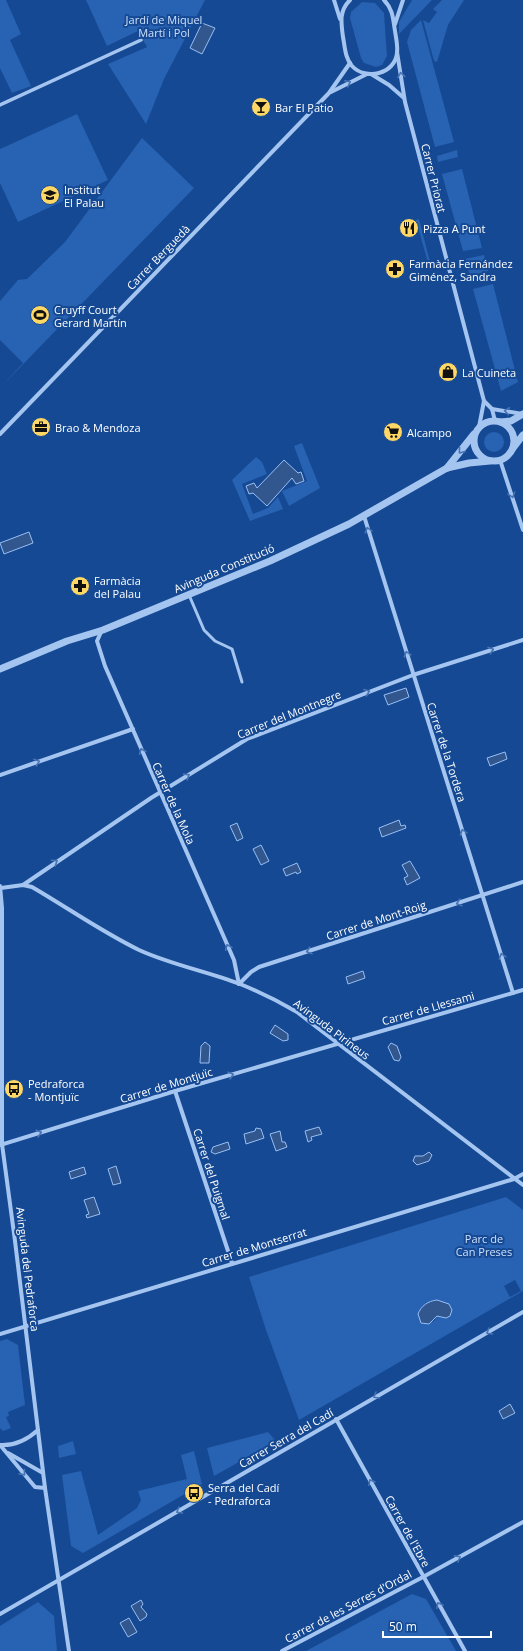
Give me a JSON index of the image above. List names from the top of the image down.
{
  "streets": {
    "street": [
      "Carrer Priorat",
      "Carrer Berguedà",
      "Avinguda Constitució",
      "Carrer del Montnegre",
      "Carrer de la Tordera",
      "Carrer de la Mola",
      "Carrer de Mont-Roig",
      "Carrer de Llessami",
      "Avinguda Pirineus",
      "Carrer de Montjuïc",
      "Carrer del Puigmal",
      "Carrer de Montserrat",
      "Avinguda del Pedraforca",
      "Carrer Serra del Cadí",
      "Carrer de l'Ebre",
      "Carrer de les Serres d'Ordal"
    ]
  },
  "crossings": [
    ["Carrer Priorat", "Avinguda Constitució"],
    ["Avinguda Constitució", "Carrer de la Tordera"],
    ["Avinguda Constitució", "Carrer de la Mola"],
    ["Carrer del Montnegre", "Carrer de la Tordera"],
    ["Carrer del Montnegre", "Carrer de la Mola"],
    ["Carrer del Montnegre", "Avinguda Pirineus"],
    ["Carrer de la Tordera", "Carrer de Mont-Roig"],
    ["Carrer de la Tordera", "Carrer de Llessami"],
    ["Carrer de la Mola", "Carrer de Mont-Roig"],
    ["Carrer de la Mola", "Avinguda Pirineus"],
    ["Carrer de Mont-Roig", "Avinguda Pirineus"],
    ["Carrer de Llessami", "Avinguda Pirineus"],
    ["Carrer de Llessami", "Carrer de Montjuïc"],
    ["Avinguda Pirineus", "Carrer de Montjuïc"],
    ["Avinguda Pirineus", "Carrer de Montserrat"],
    ["Carrer de Montjuïc", "Carrer del Puigmal"],
    ["Carrer de Montjuïc", "Avinguda del Pedraforca"],
    ["Carrer del Puigmal", "Carrer de Montserrat"],
    ["Carrer de Montserrat", "Avinguda del Pedraforca"],
    ["Avinguda del Pedraforca", "Carrer Serra del Cadí"],
    ["Carrer Serra del Cadí", "Carrer de l'Ebre"],
    ["Carrer de l'Ebre", "Carrer de les Serres d'Ordal"]
  ],
  "one_way": [
    "Carrer del Montnegre",
    "Carrer de la Tordera",
    "Carrer de la Mola",
    "Carrer de Mont-Roig",
    "Carrer de Montjuïc",
    "Carrer Serra del Cadí",
    "Carrer de l'Ebre",
    "Carrer de les Serres d'Ordal"
  ],
  "parks": ["Jardí de Miquel Martí i Pol", "Parc de Can Preses"],
  "places": {
    "bar": ["Bar El Patio"],
    "school or university": ["Institut El Palau"],
    "restaurant": ["Pizza A Punt"],
    "pharmacy": ["Farmàcia Fernández Giménez, Sandra", "Farmàcia del Palau"],
    "sports": ["Cruyff Court Gerard Martín"],
    "shop": ["La Cuineta"],
    "office": ["Brao & Mendoza"],
    "supermarket": ["Alcampo"],
    "bus stop": ["Pedraforca - Montjuïc", "Serra del Cadí - Pedraforca"]
  },
  "scale_bar": "50 m"
}
